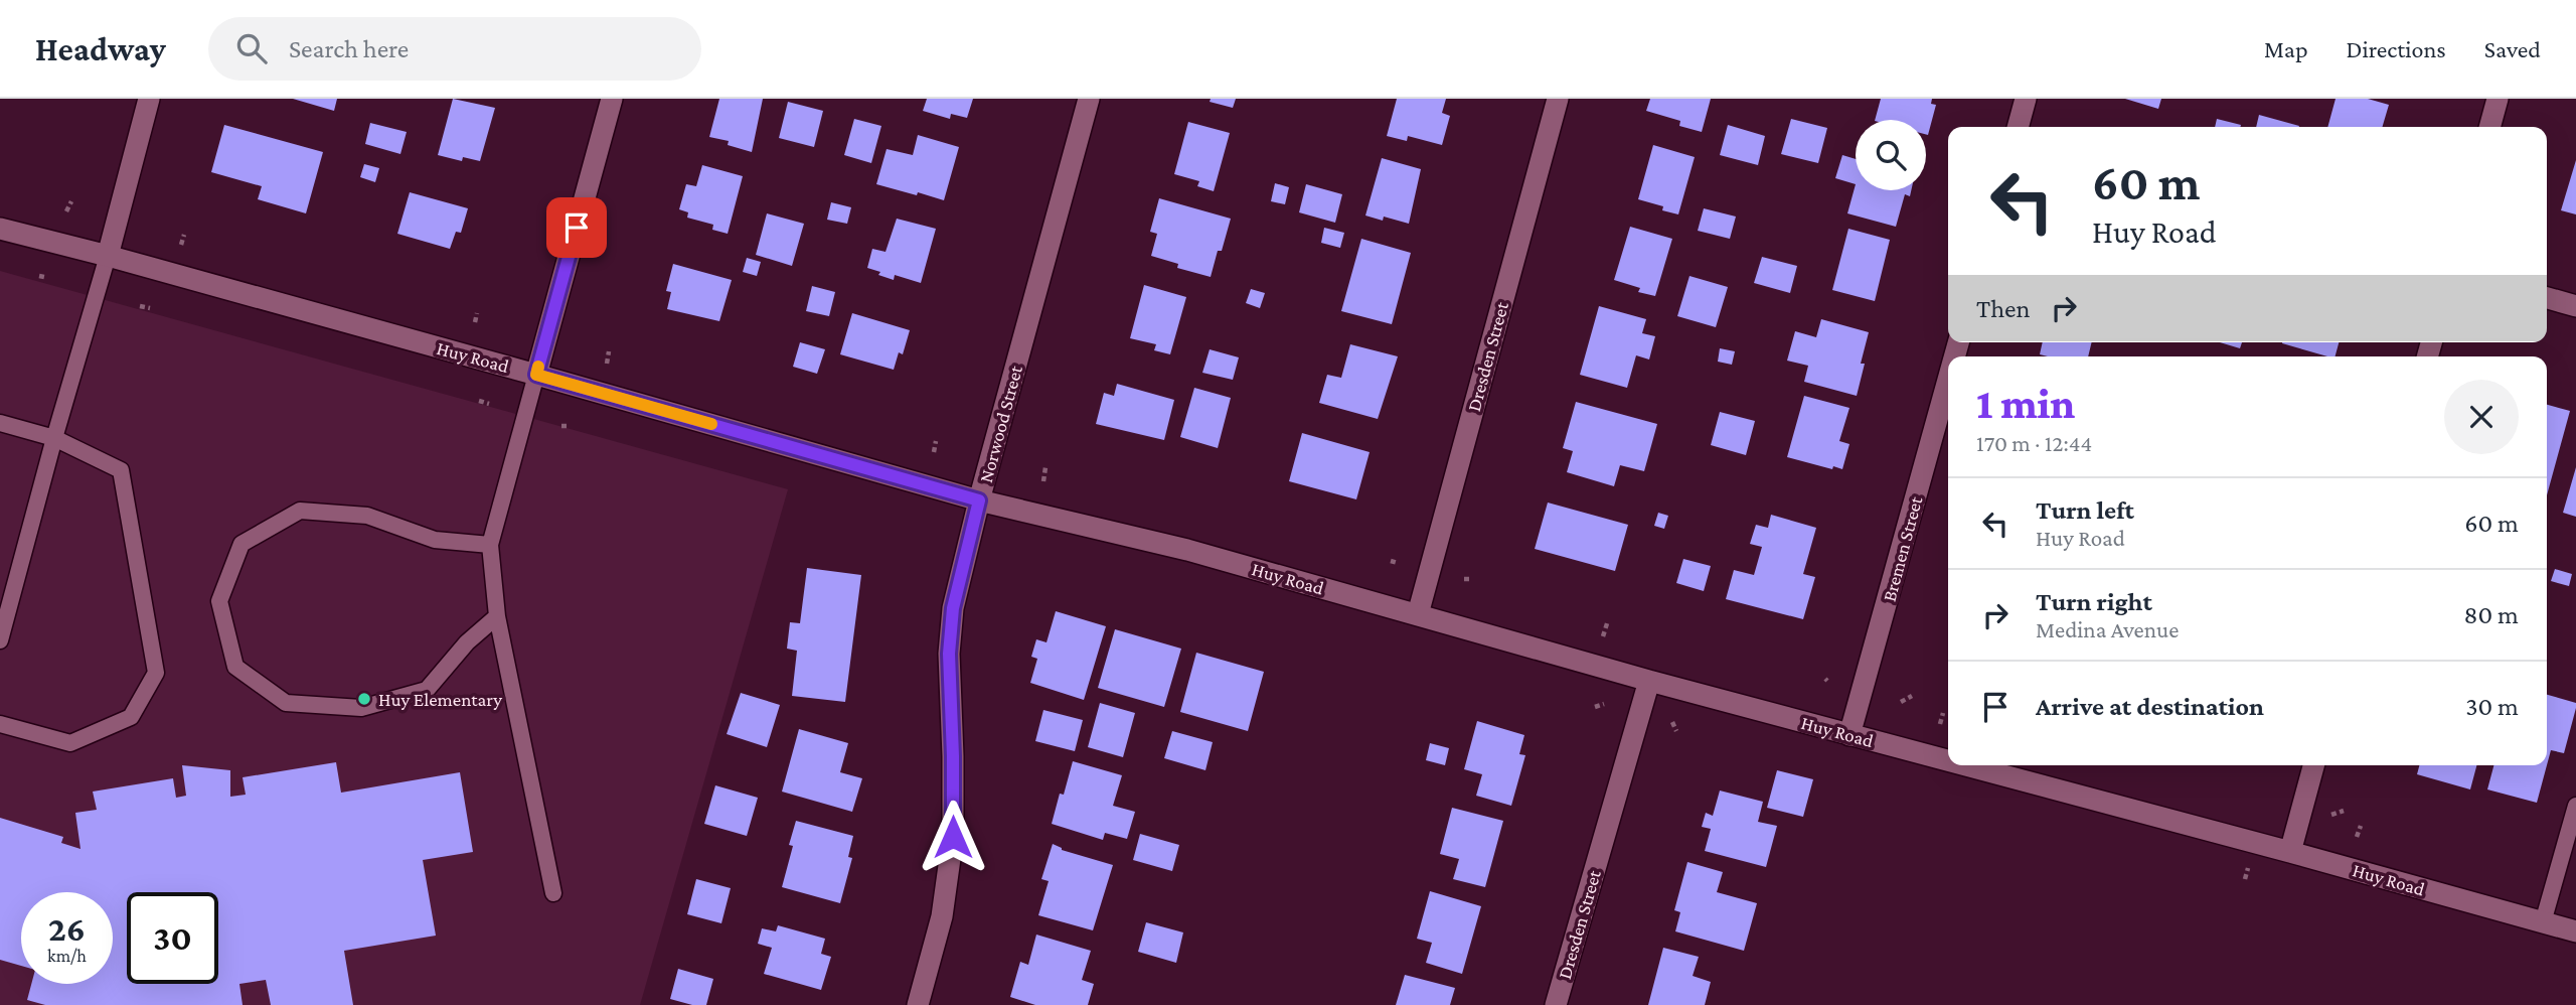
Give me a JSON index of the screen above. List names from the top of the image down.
{
  "streets": {
    "street": [
      "Huy Road",
      "Dresden Street",
      "Norwood Street",
      "Bremen Street"
    ]
  },
  "crossings": [
    ["Huy Road", "Dresden Street"],
    ["Huy Road", "Norwood Street"],
    ["Huy Road", "Bremen Street"]
  ],
  "places": ["Huy Elementary"],
  "page": {
    "header": "Headway",
    "search": "Search here",
    "nav": ["Map", "Directions", "Saved"],
    "turn": ["60 m", "Huy Road"],
    "then": "Then",
    "heading": ["1 min", "170 m · 12:44"],
    "list": [
      {
        "name": "Turn left",
        "note": "Huy Road",
        "value": "60 m"
      },
      {
        "name": "Turn right",
        "note": "Medina Avenue",
        "value": "80 m"
      },
      {
        "name": "Arrive at destination",
        "value": "30 m"
      }
    ],
    "speed": "26 km/h",
    "limit": "30"
  }
}
